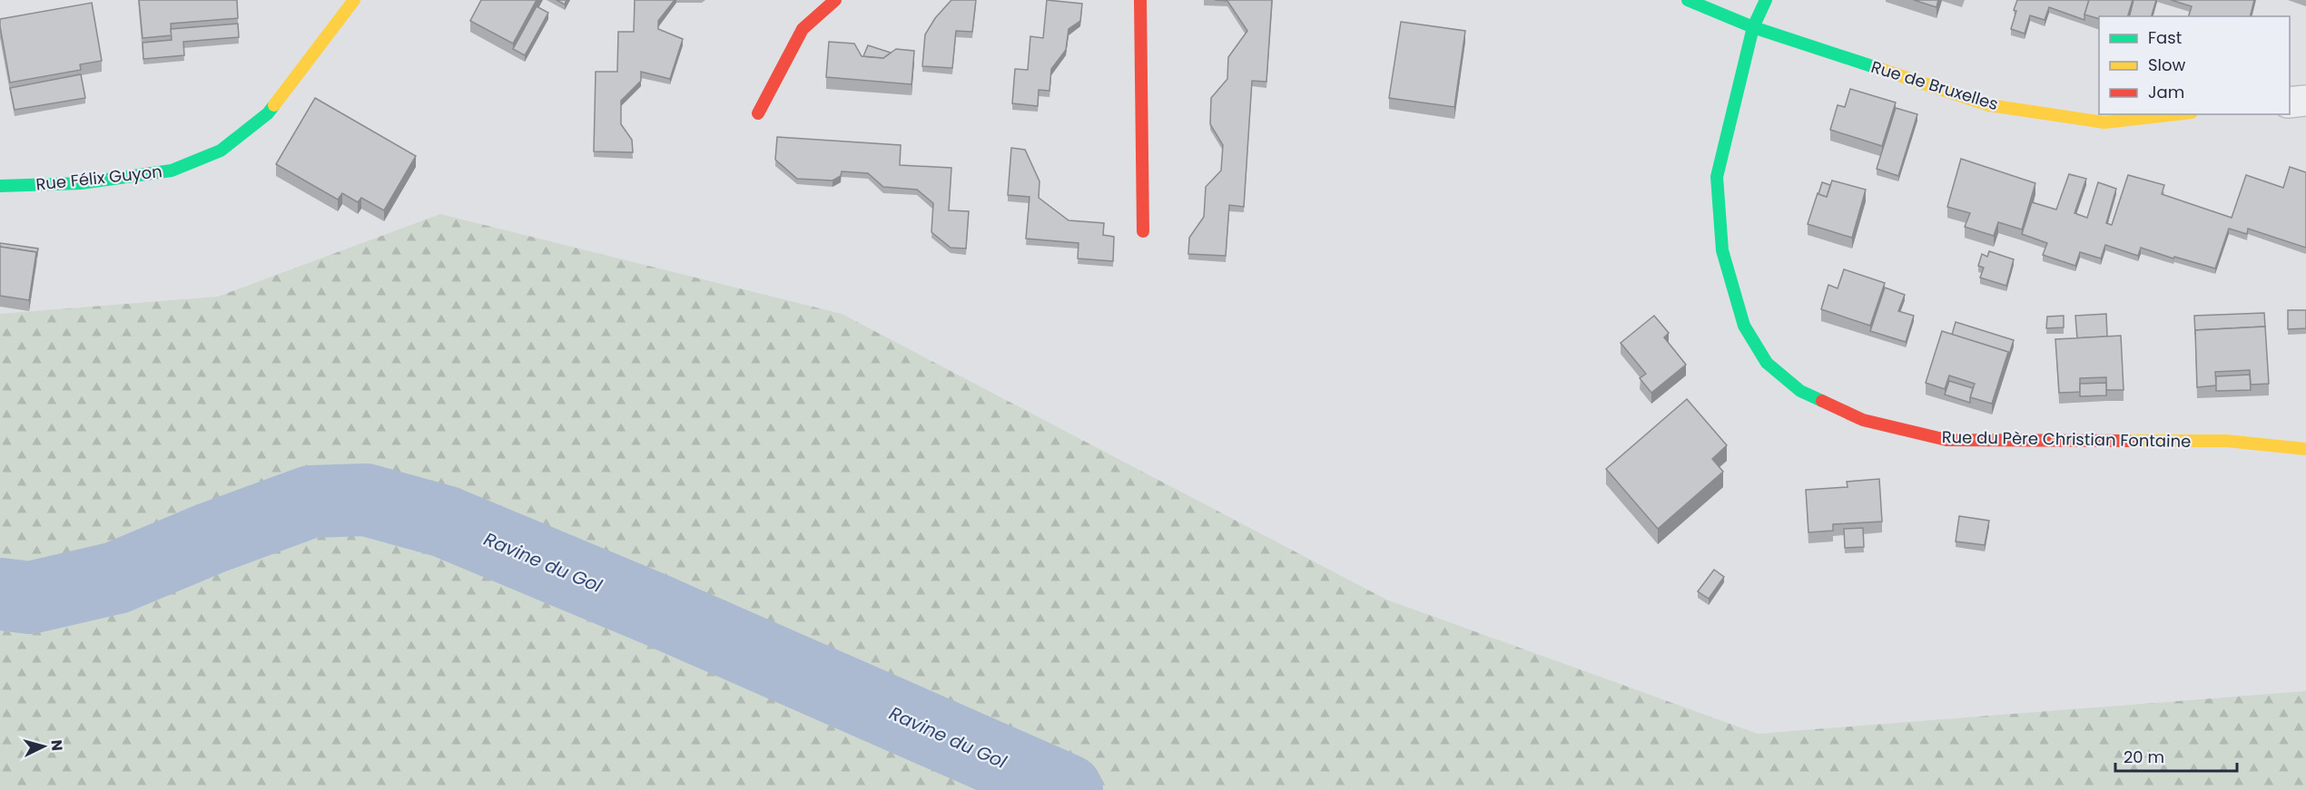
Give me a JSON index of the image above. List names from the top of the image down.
{
  "streets": {
    "street": ["Rue de Bruxelles", "Rue Félix Guyon", "Rue du Père Christian Fontaine"]
  },
  "crossings": [
    ["Rue de Bruxelles", "Rue du Père Christian Fontaine"]
  ],
  "water": ["Ravine du Gol"],
  "legend": ["Fast", "Slow", "Jam"],
  "scale_bar": "20 m",
  "north": "right"
}
